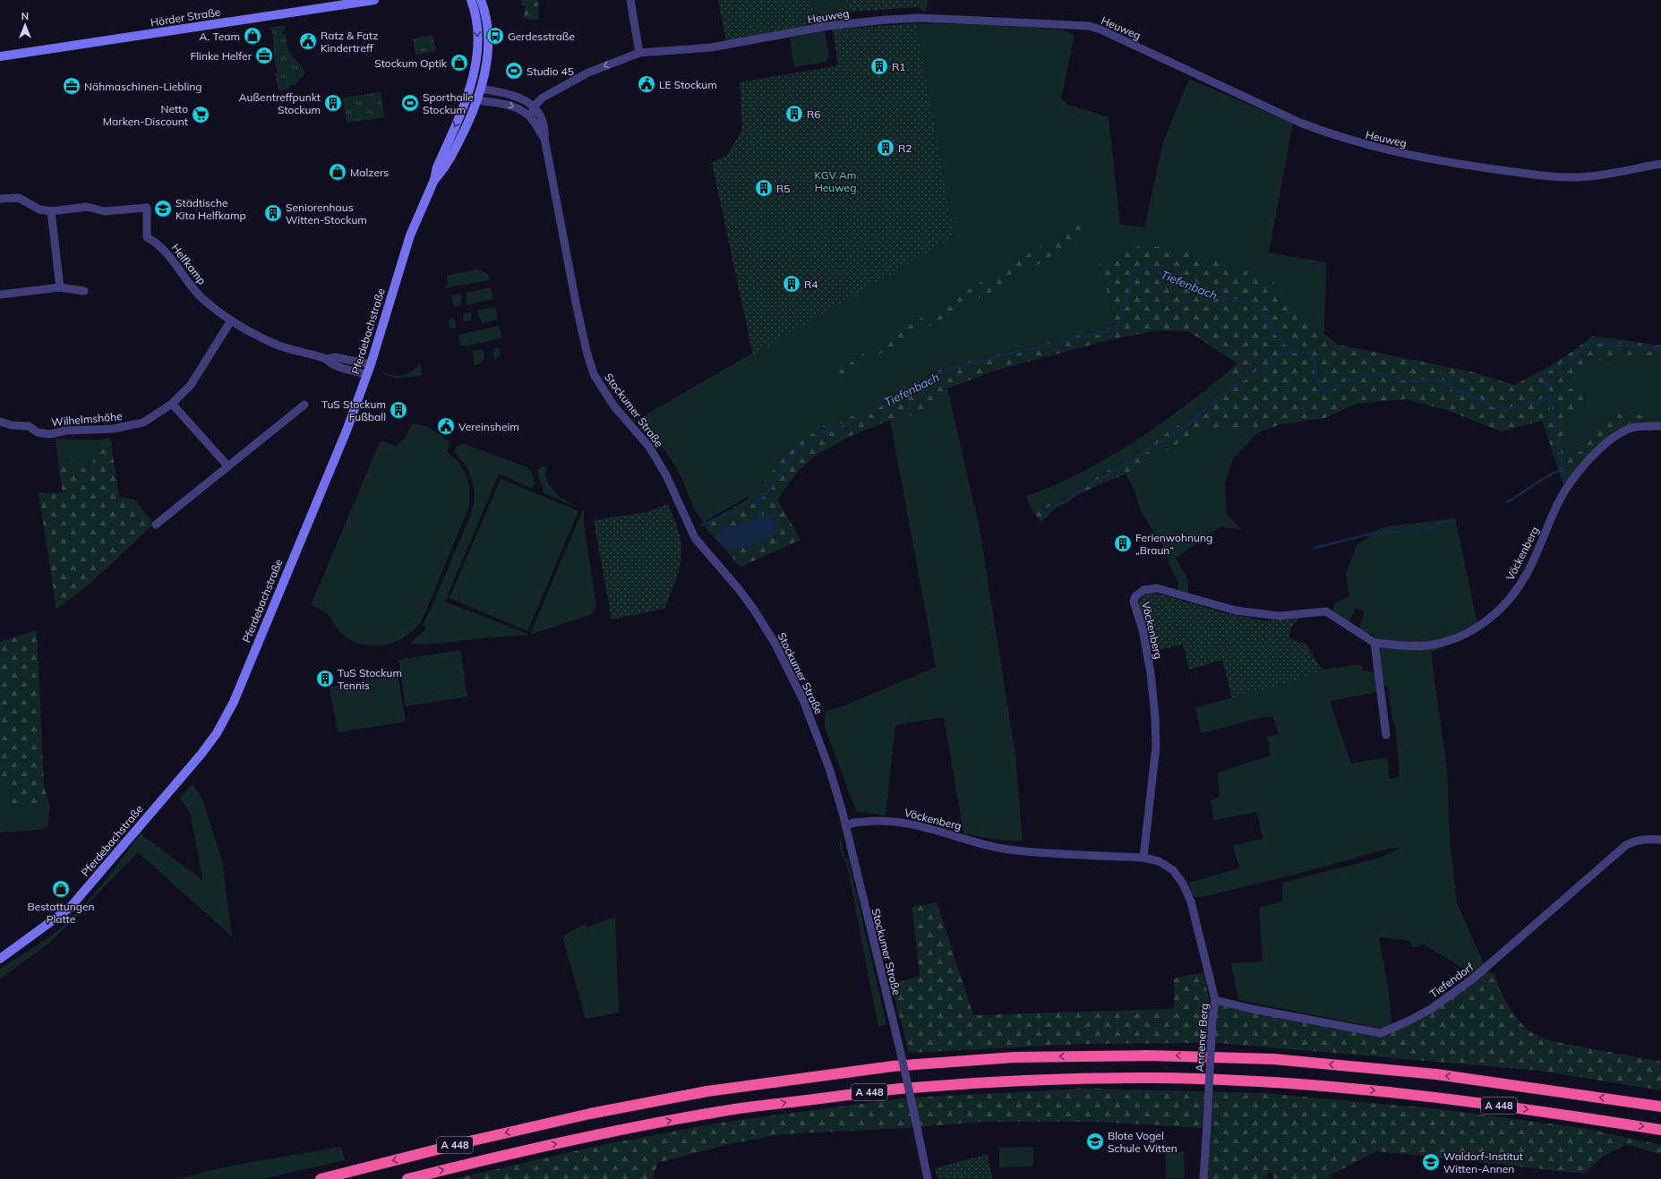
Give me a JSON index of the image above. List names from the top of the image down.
{
  "streets": {
    "highway": ["A 448"],
    "main road": ["Hörder Straße", "Pferdebachstraße"],
    "street": [
      "Heuweg",
      "Helfkamp",
      "Stockumer Straße",
      "Wilhelmshöhe",
      "Vöckenberg",
      "Tiefendorf",
      "Annener Berg"
    ]
  },
  "crossings": [
    ["Heuweg", "Stockumer Straße"],
    ["Helfkamp", "Pferdebachstraße"],
    ["Helfkamp", "Wilhelmshöhe"],
    ["Pferdebachstraße", "Stockumer Straße"],
    ["Stockumer Straße", "Vöckenberg"],
    ["Vöckenberg", "Annener Berg"],
    ["Tiefendorf", "Annener Berg"]
  ],
  "water": ["Tiefenbach"],
  "parks": ["KGV Am Heuweg"],
  "places": {
    "shop": [
      "A. Team",
      "Stockum Optik",
      "Malzers",
      "Bestattungen Platte"
    ],
    "bus stop": ["Gerdesstraße"],
    "public building": ["Ratz & Fatz Kindertreff", "LE Stockum", "Vereinsheim"],
    "office": ["Flinke Helfer", "Nähmaschinen-Liebling"],
    "building": [
      "R1",
      "Außentreffpunkt Stockum",
      "R6",
      "R2",
      "R5",
      "Seniorenhaus Witten-Stockum",
      "R4",
      "TuS Stockum Fußball",
      "Ferienwohnung „Braun“",
      "TuS Stockum Tennis"
    ],
    "sports": ["Studio 45", "Sporthalle Stockum"],
    "supermarket": ["Netto Marken-Discount"],
    "school or university": ["Städtische Kita Helfkamp", "Blote Vogel Schule Witten", "Waldorf-Institut Witten-Annen"]
  },
  "north": "top"
}
